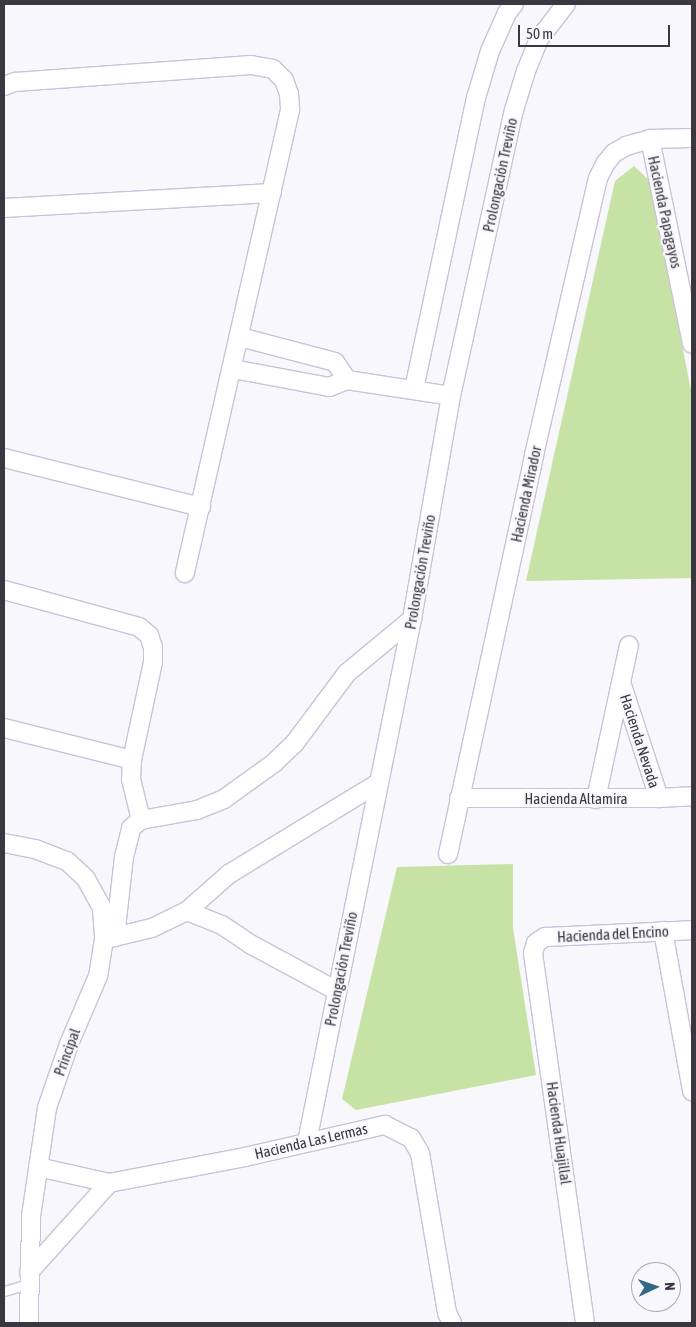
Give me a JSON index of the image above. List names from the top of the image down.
{
  "streets": {
    "street": [
      "Prolongación Treviño",
      "Hacienda Papagayos",
      "Hacienda Mirador",
      "Hacienda Nevada",
      "Hacienda Altamira",
      "Hacienda del Encino",
      "Principal",
      "Hacienda Huajillal",
      "Hacienda Las Lermas"
    ]
  },
  "crossings": [
    ["Prolongación Treviño", "Hacienda Las Lermas"],
    ["Hacienda Papagayos", "Hacienda Mirador"],
    ["Hacienda Mirador", "Hacienda Altamira"],
    ["Hacienda Nevada", "Hacienda Altamira"],
    ["Hacienda del Encino", "Hacienda Huajillal"],
    ["Principal", "Hacienda Las Lermas"]
  ],
  "scale_bar": "50 m",
  "north": "right"
}
